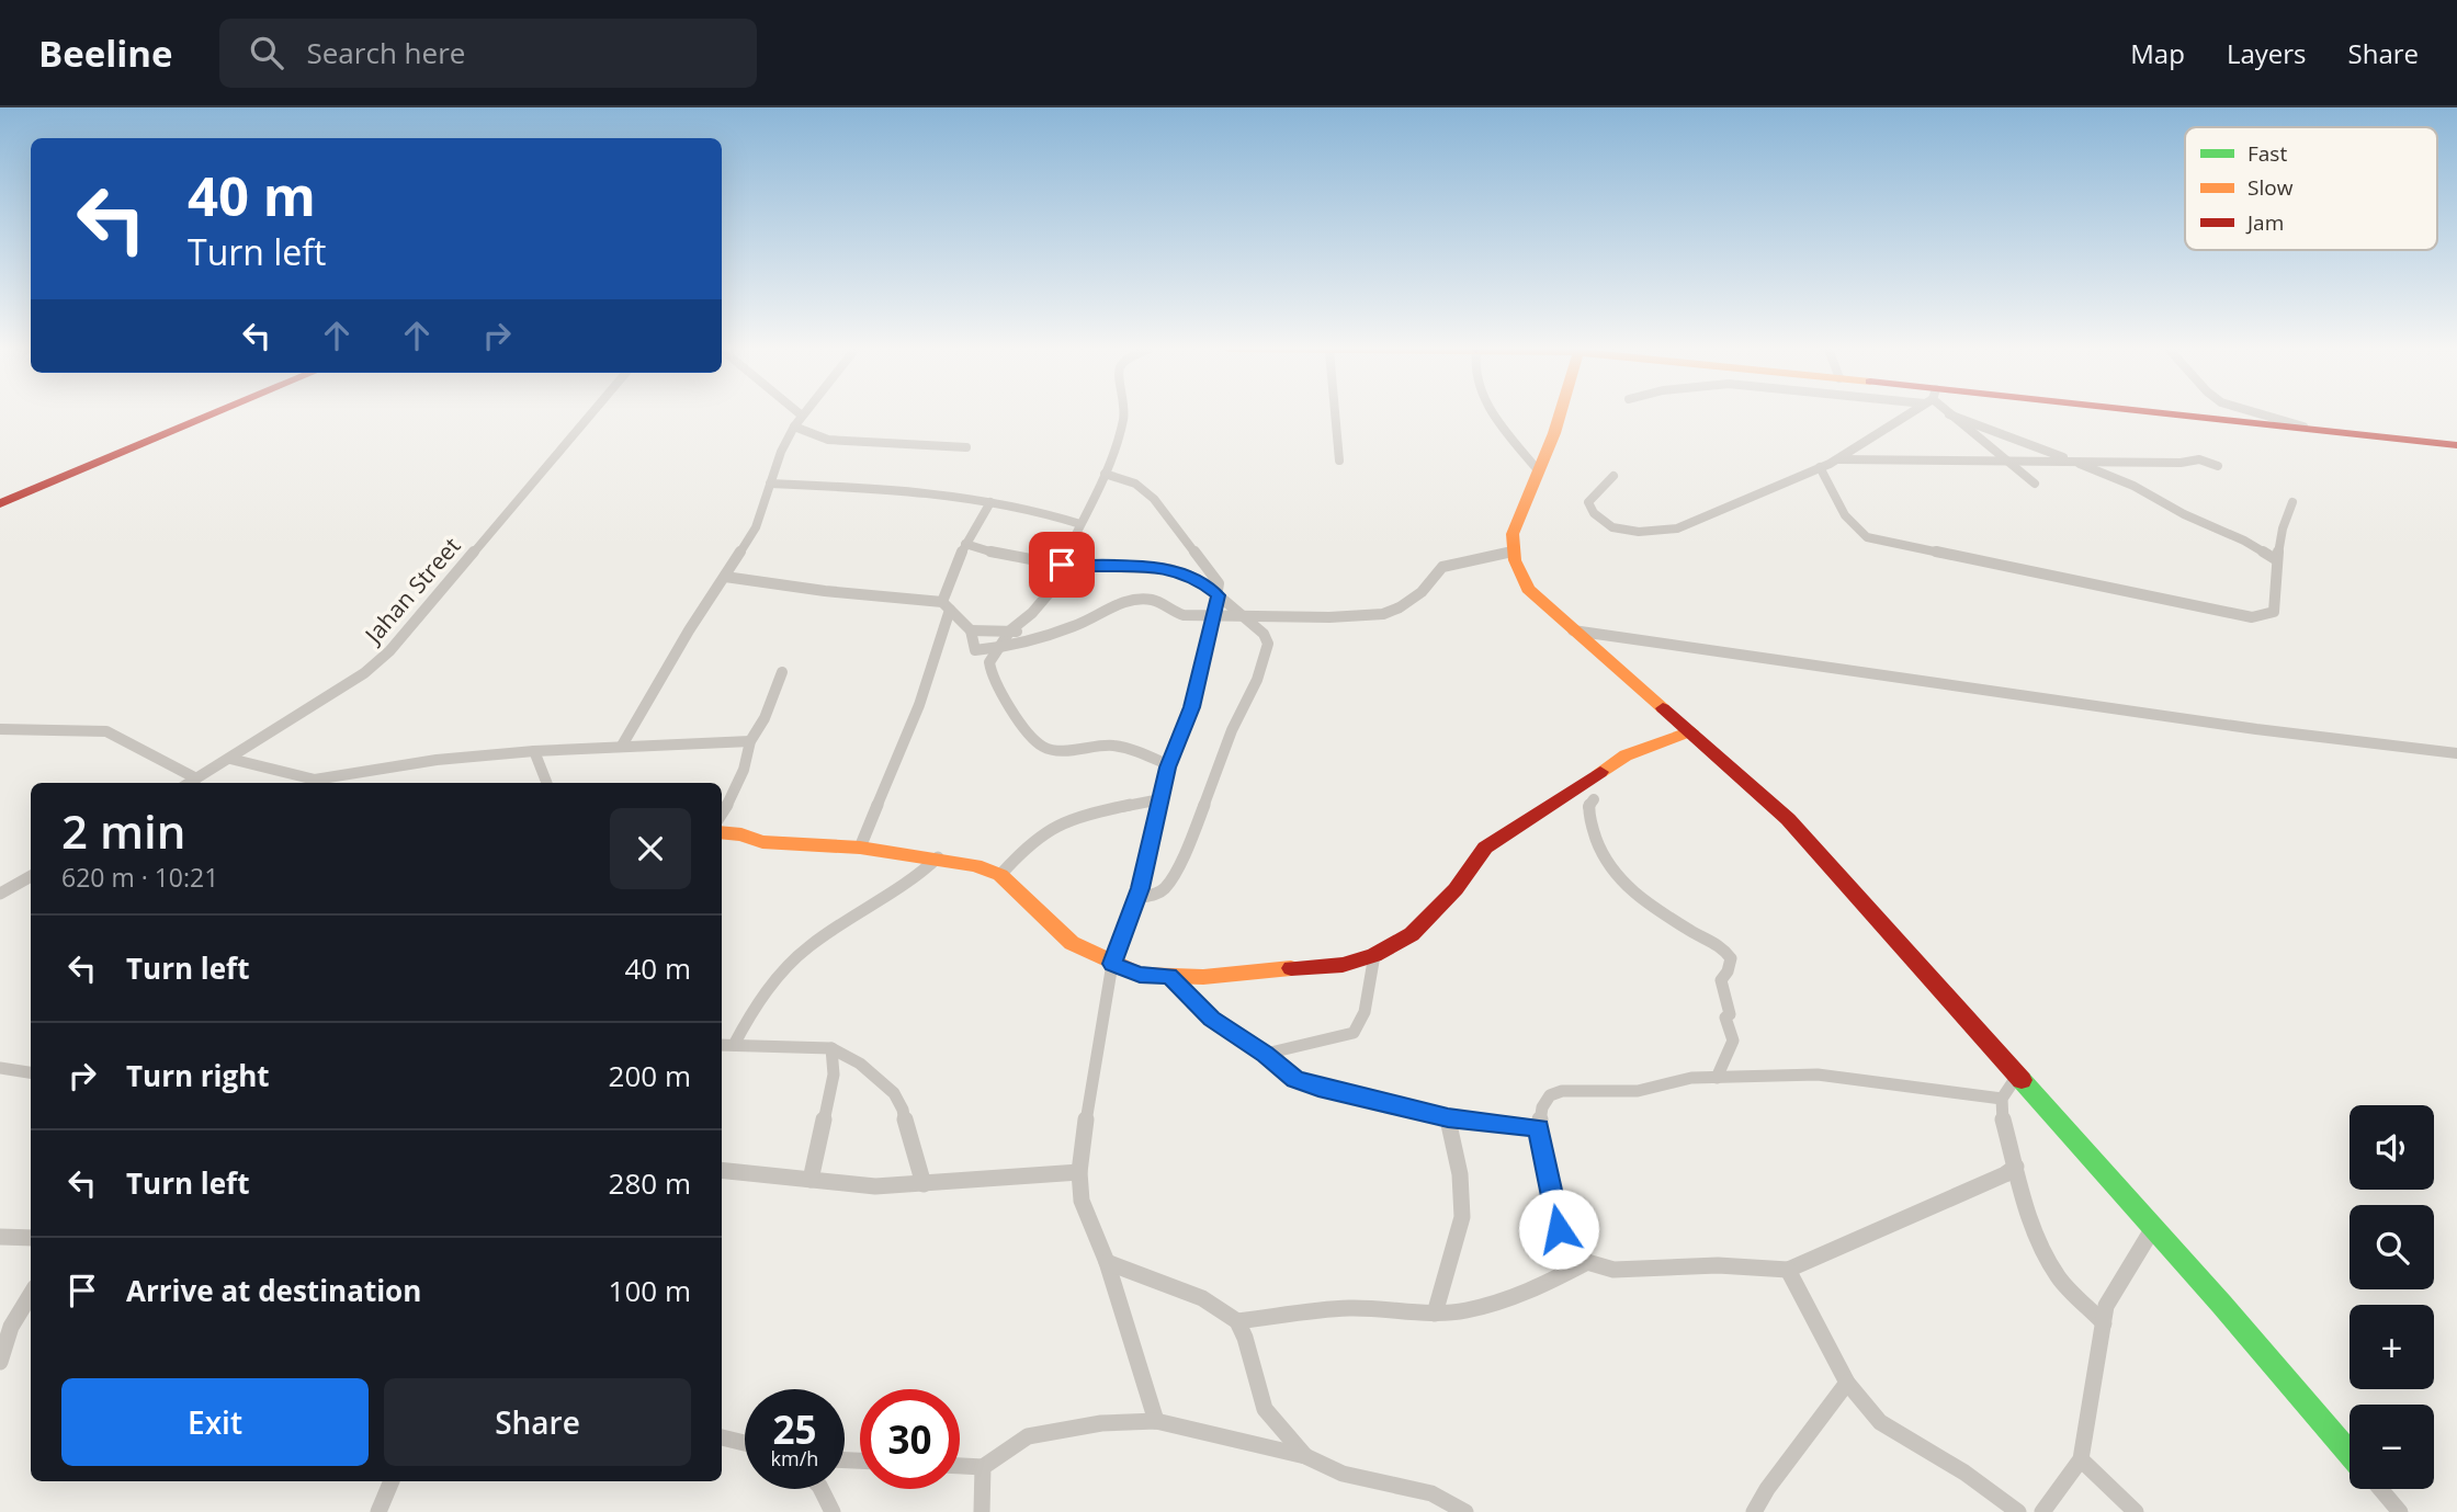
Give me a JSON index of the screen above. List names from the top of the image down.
{
  "streets": {
    "street": ["Jahan Street"]
  },
  "legend": ["Fast", "Slow", "Jam"],
  "page": {
    "header": "Beeline",
    "search": "Search here",
    "nav": ["Map", "Layers", "Share"],
    "turn": ["40 m", "Turn left"],
    "heading": ["2 min", "620 m · 10:21"],
    "list": [
      {
        "name": "Turn left",
        "value": "40 m"
      },
      {
        "name": "Turn right",
        "value": "200 m"
      },
      {
        "name": "Turn left",
        "value": "280 m"
      },
      {
        "name": "Arrive at destination",
        "value": "100 m"
      }
    ],
    "map_buttons": ["+", "−"],
    "buttons": ["Exit", "Share"],
    "speed": "25 km/h",
    "limit": "30"
  }
}
